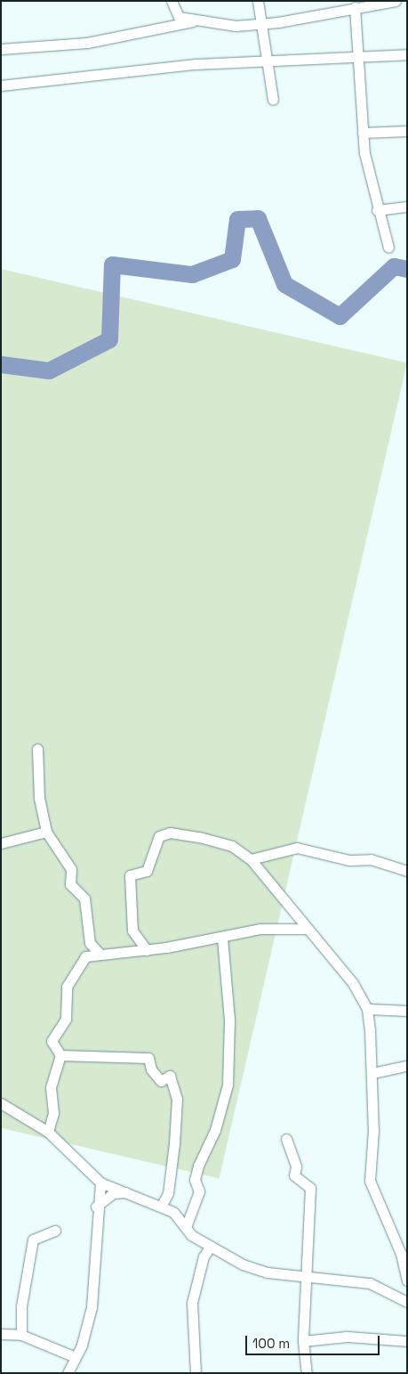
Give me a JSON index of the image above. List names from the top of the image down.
{
  "scale_bar": "100 m"
}
